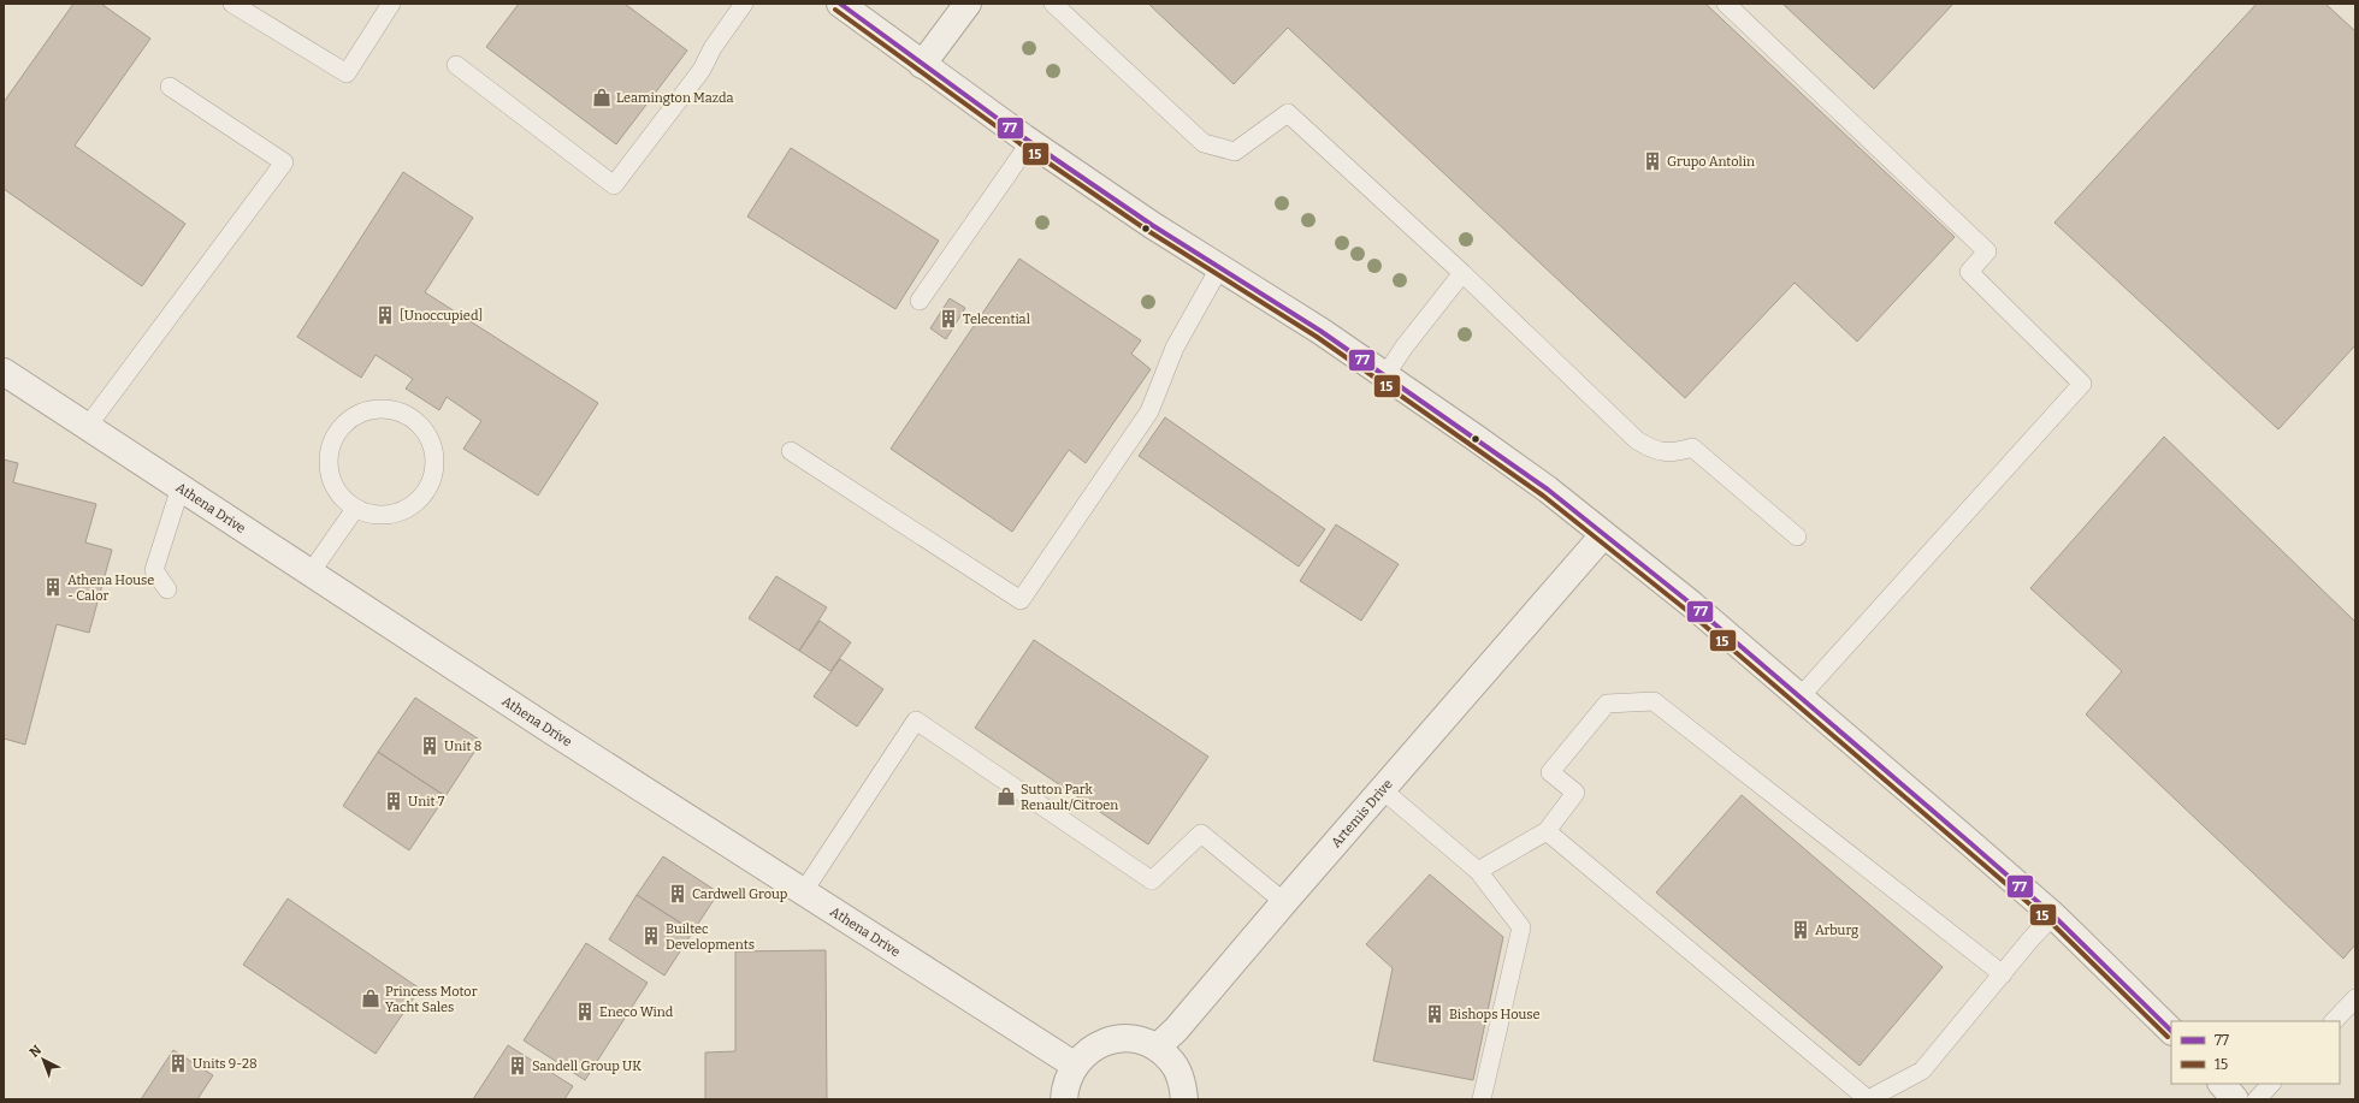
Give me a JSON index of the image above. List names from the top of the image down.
{
  "streets": {
    "street": ["Athena Drive", "Artemis Drive"]
  },
  "places": {
    "shop": ["Leamington Mazda", "Sutton Park Renault/Citroen", "Princess Motor Yacht Sales"],
    "building": [
      "Grupo Antolin",
      "[Unoccupied]",
      "Telecential",
      "Athena House - Calor",
      "Unit 8",
      "Unit 7",
      "Cardwell Group",
      "Arburg",
      "Builtec Developments",
      "Eneco Wind",
      "Bishops House",
      "Units 9-28",
      "Sandell Group UK"
    ]
  },
  "lines": ["transit line 77", "transit line 15"],
  "legend": ["77", "15"],
  "north": "top left"
}
